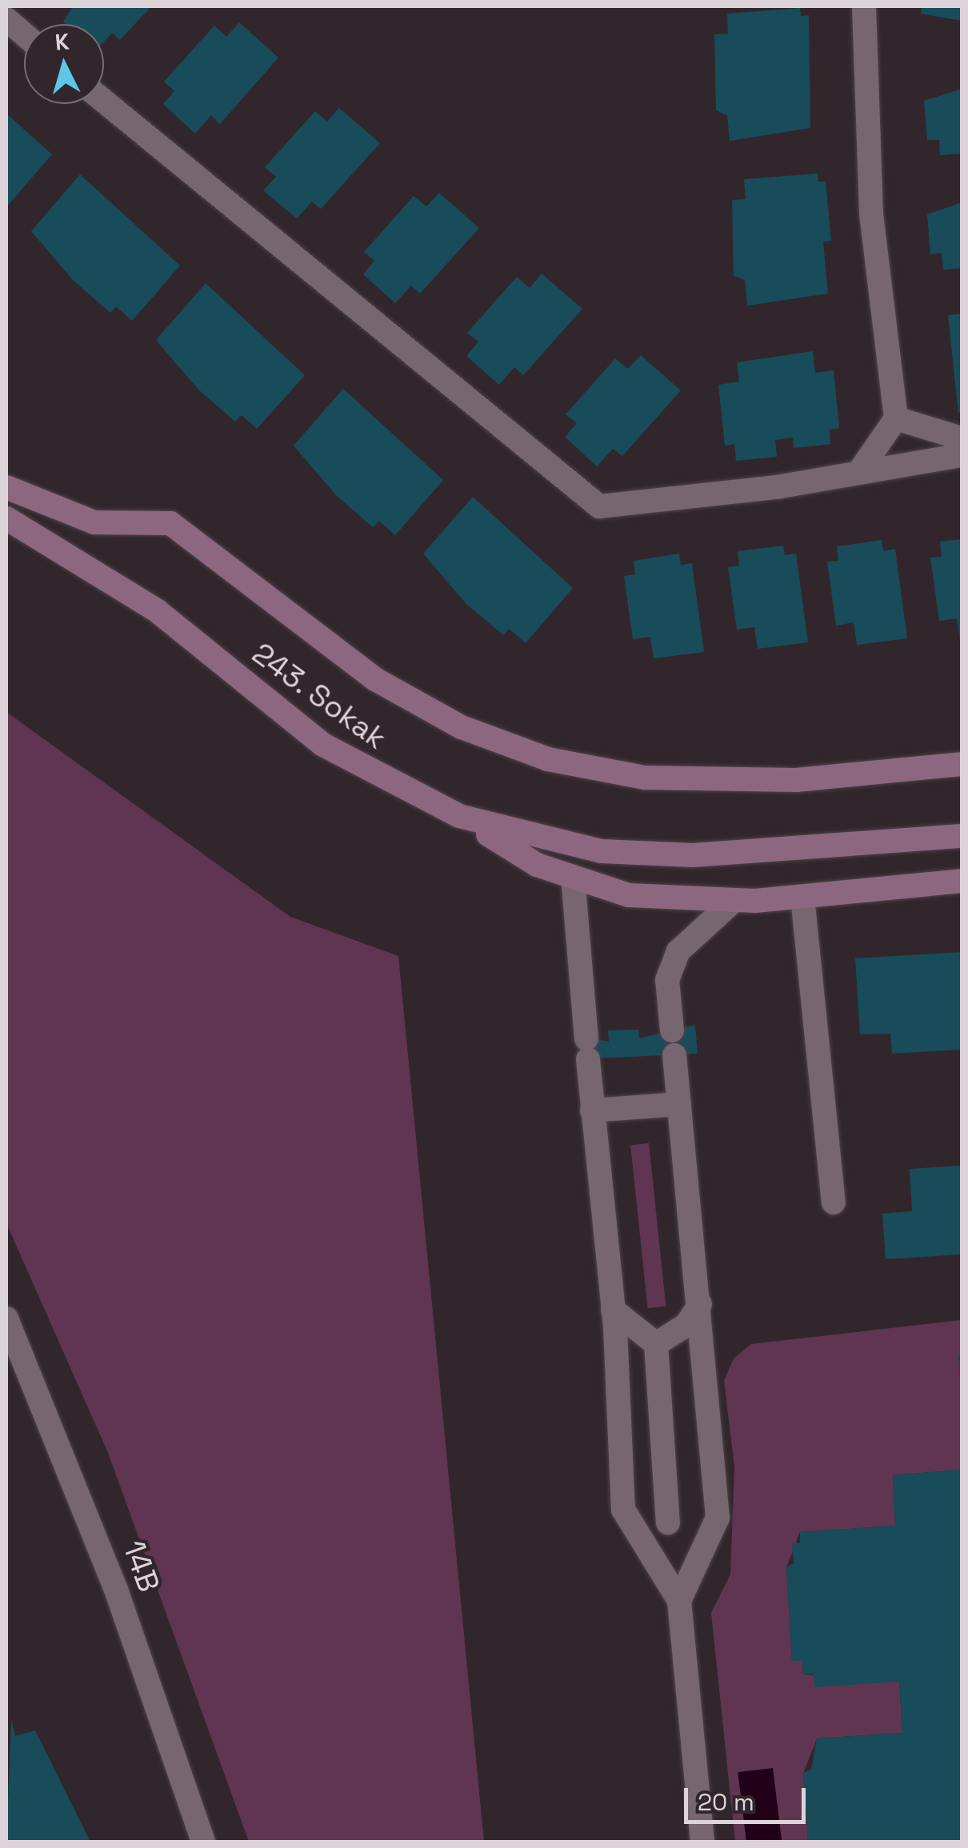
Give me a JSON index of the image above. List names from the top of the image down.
{
  "streets": {
    "street": ["243. Sokak", "14B"]
  },
  "scale_bar": "20 m",
  "north": "top"
}
